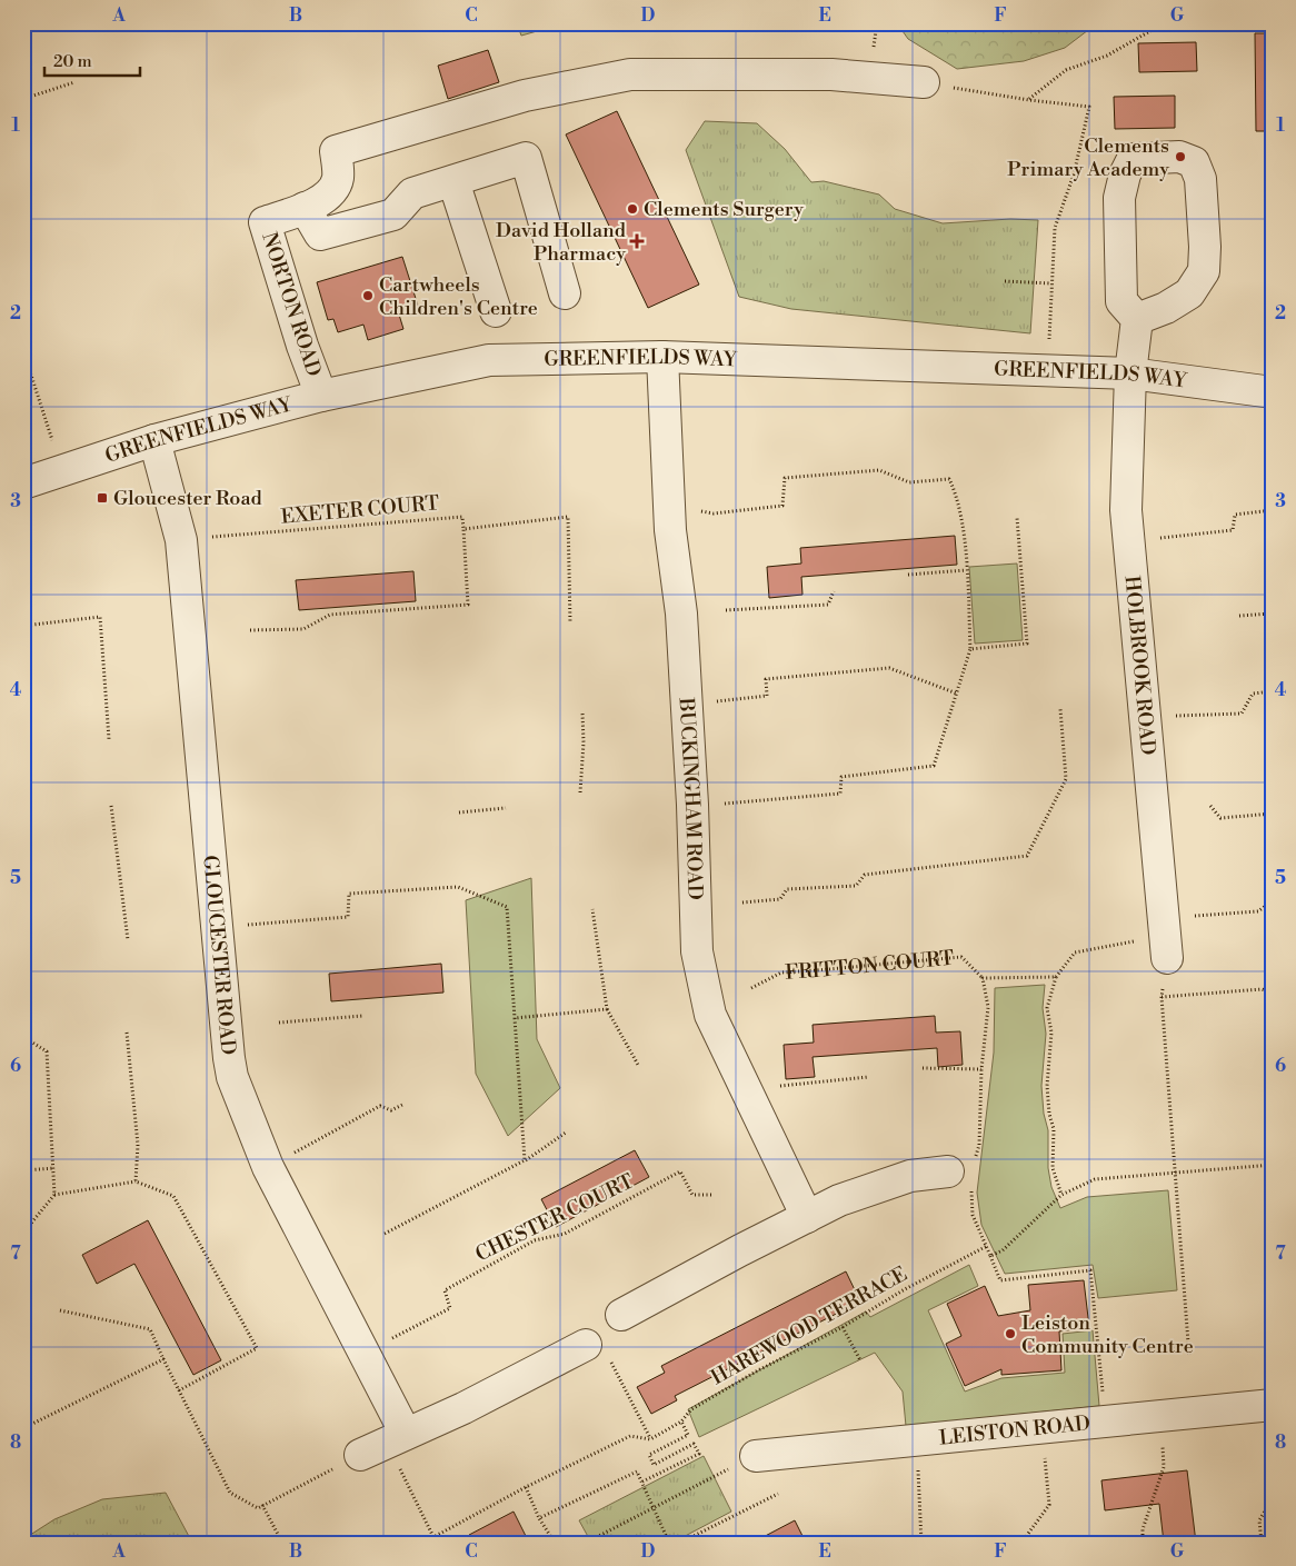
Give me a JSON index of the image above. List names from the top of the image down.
{
  "streets": {
    "street": [
      "NORTON ROAD",
      "GREENFIELDS WAY",
      "HOLBROOK ROAD",
      "BUCKINGHAM ROAD",
      "GLOUCESTER ROAD",
      "LEISTON ROAD"
    ],
    "path": [
      "EXETER COURT",
      "FRITTON COURT",
      "CHESTER COURT",
      "HAREWOOD TERRACE"
    ]
  },
  "crossings": [
    ["NORTON ROAD", "GREENFIELDS WAY"],
    ["GREENFIELDS WAY", "HOLBROOK ROAD"],
    ["GREENFIELDS WAY", "BUCKINGHAM ROAD"],
    ["GREENFIELDS WAY", "GLOUCESTER ROAD"],
    ["EXETER COURT", "GLOUCESTER ROAD"],
    ["GLOUCESTER ROAD", "CHESTER COURT"],
    ["GLOUCESTER ROAD", "HAREWOOD TERRACE"]
  ],
  "places": {
    "other": [
      "Clements Primary Academy",
      "Clements Surgery",
      "Cartwheels Children's Centre",
      "Leiston Community Centre"
    ],
    "health": ["David Holland Pharmacy"],
    "transit": ["Gloucester Road"]
  },
  "scale_bar": "20 m",
  "grid": {
    "columns": [
      "A",
      "B",
      "C",
      "D",
      "E",
      "F",
      "G"
    ],
    "rows": [
      "1",
      "2",
      "3",
      "4",
      "5",
      "6",
      "7",
      "8"
    ]
  }
}
